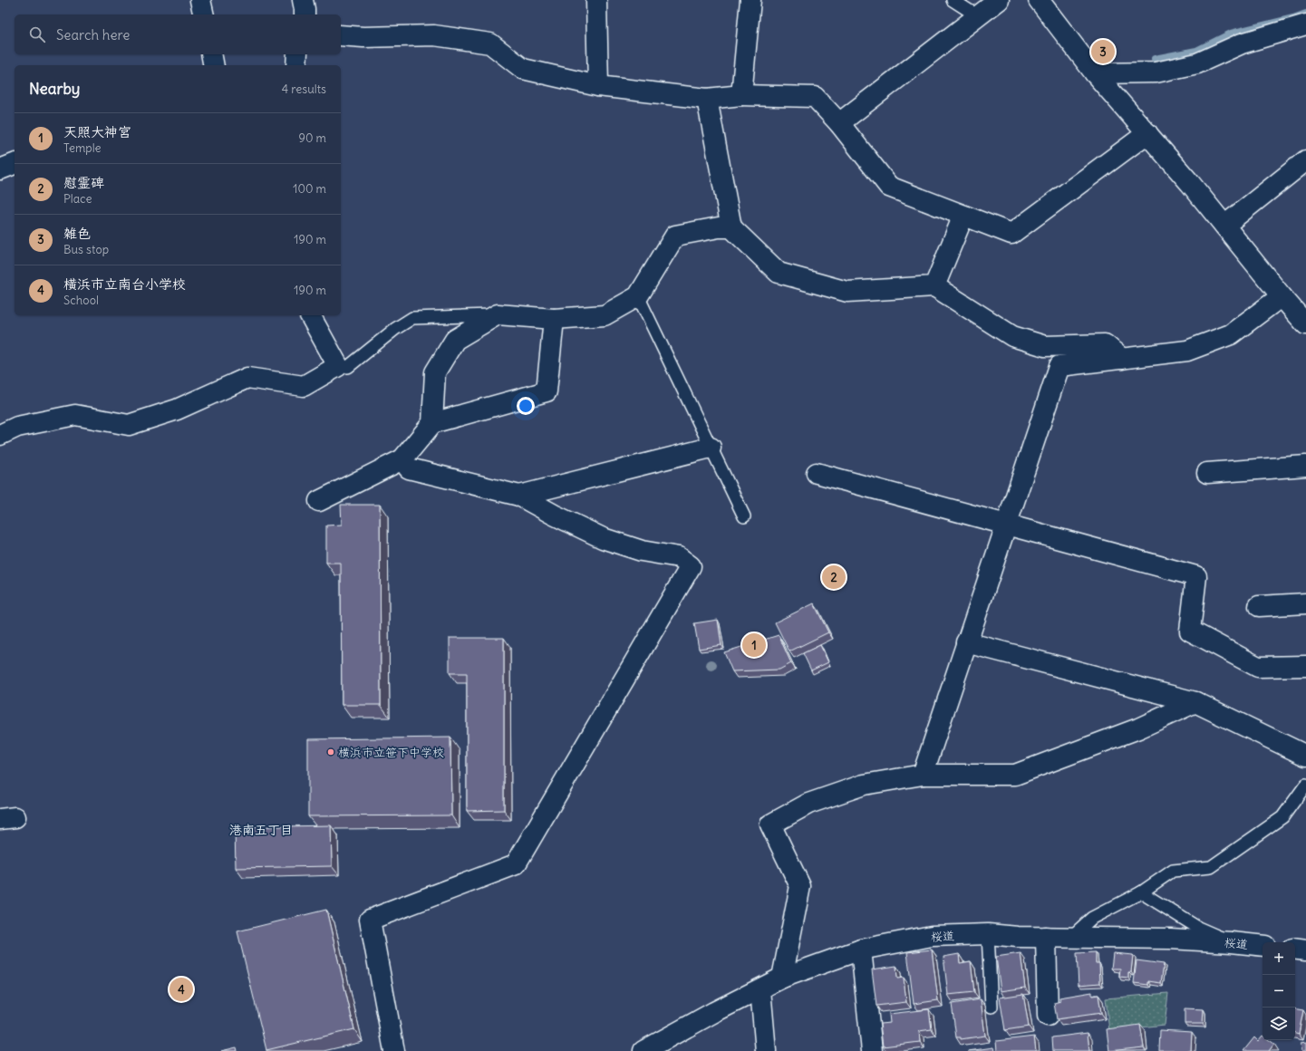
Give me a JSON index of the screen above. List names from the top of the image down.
{
  "streets": {
    "street": ["桜道"]
  },
  "districts": ["港南五丁目"],
  "places": ["横浜市立笹下中学校"],
  "page": {
    "search": "Search here",
    "pins": [
      "3",
      "2",
      "1",
      "4"
    ],
    "heading": ["Nearby", "4 results"],
    "list": [
      {
        "mark": "1",
        "name": "天照大神宮",
        "note": "Temple",
        "value": "90 m"
      },
      {
        "mark": "2",
        "name": "慰霊碑",
        "note": "Place",
        "value": "100 m"
      },
      {
        "mark": "3",
        "name": "雑色",
        "note": "Bus stop",
        "value": "190 m"
      },
      {
        "mark": "4",
        "name": "横浜市立南台小学校",
        "note": "School",
        "value": "190 m"
      }
    ],
    "map_buttons": ["+", "−"]
  }
}
